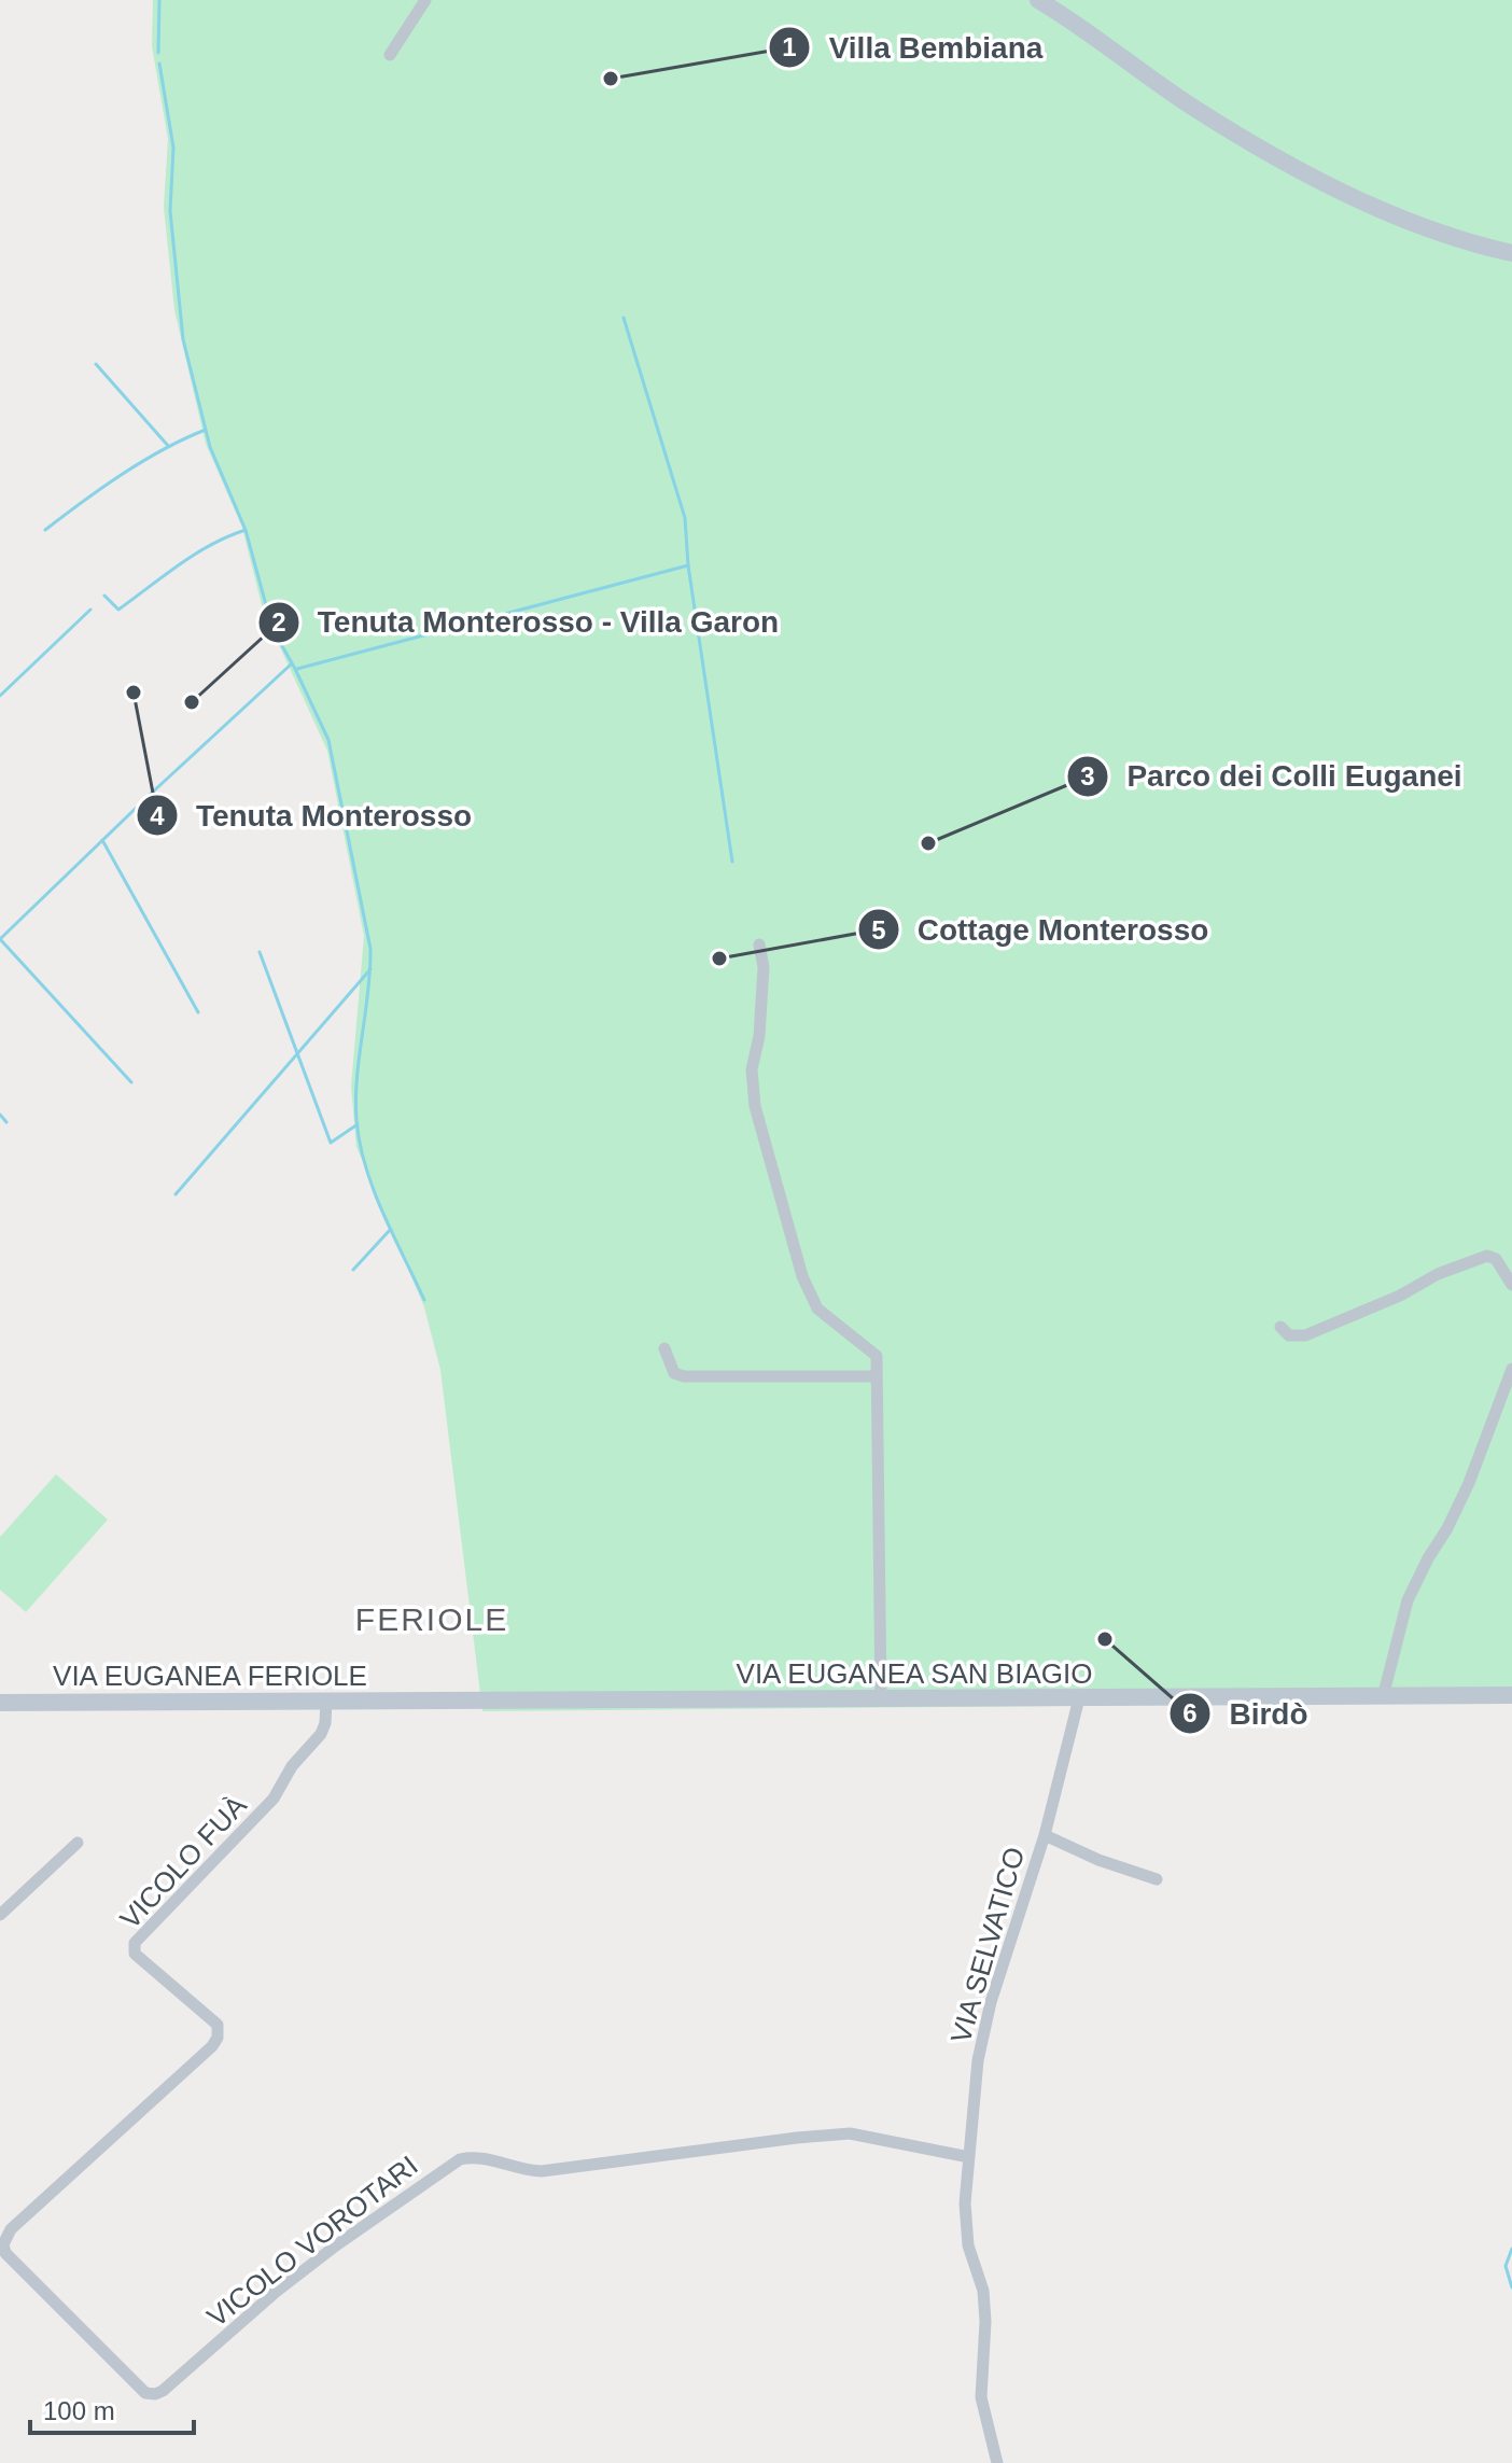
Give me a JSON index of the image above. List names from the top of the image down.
{
  "streets": {
    "main road": ["VIA EUGANEA SAN BIAGIO", "VIA EUGANEA FERIOLE"],
    "street": ["VICOLO FUÀ", "VIA SELVATICO", "VICOLO VOROTARI"]
  },
  "crossings": [
    ["VIA EUGANEA SAN BIAGIO", "VIA EUGANEA FERIOLE"],
    ["VIA EUGANEA SAN BIAGIO", "VIA SELVATICO"],
    ["VIA EUGANEA FERIOLE", "VICOLO FUÀ"],
    ["VICOLO FUÀ", "VICOLO VOROTARI"],
    ["VIA SELVATICO", "VICOLO VOROTARI"]
  ],
  "districts": ["FERIOLE"],
  "places": [
    "Villa Bembiana",
    "Tenuta Monterosso",
    "Tenuta Monterosso - Villa Garon",
    "Parco dei Colli Euganei",
    "Cottage Monterosso",
    "Birdò"
  ],
  "scale_bar": "100 m"
}
